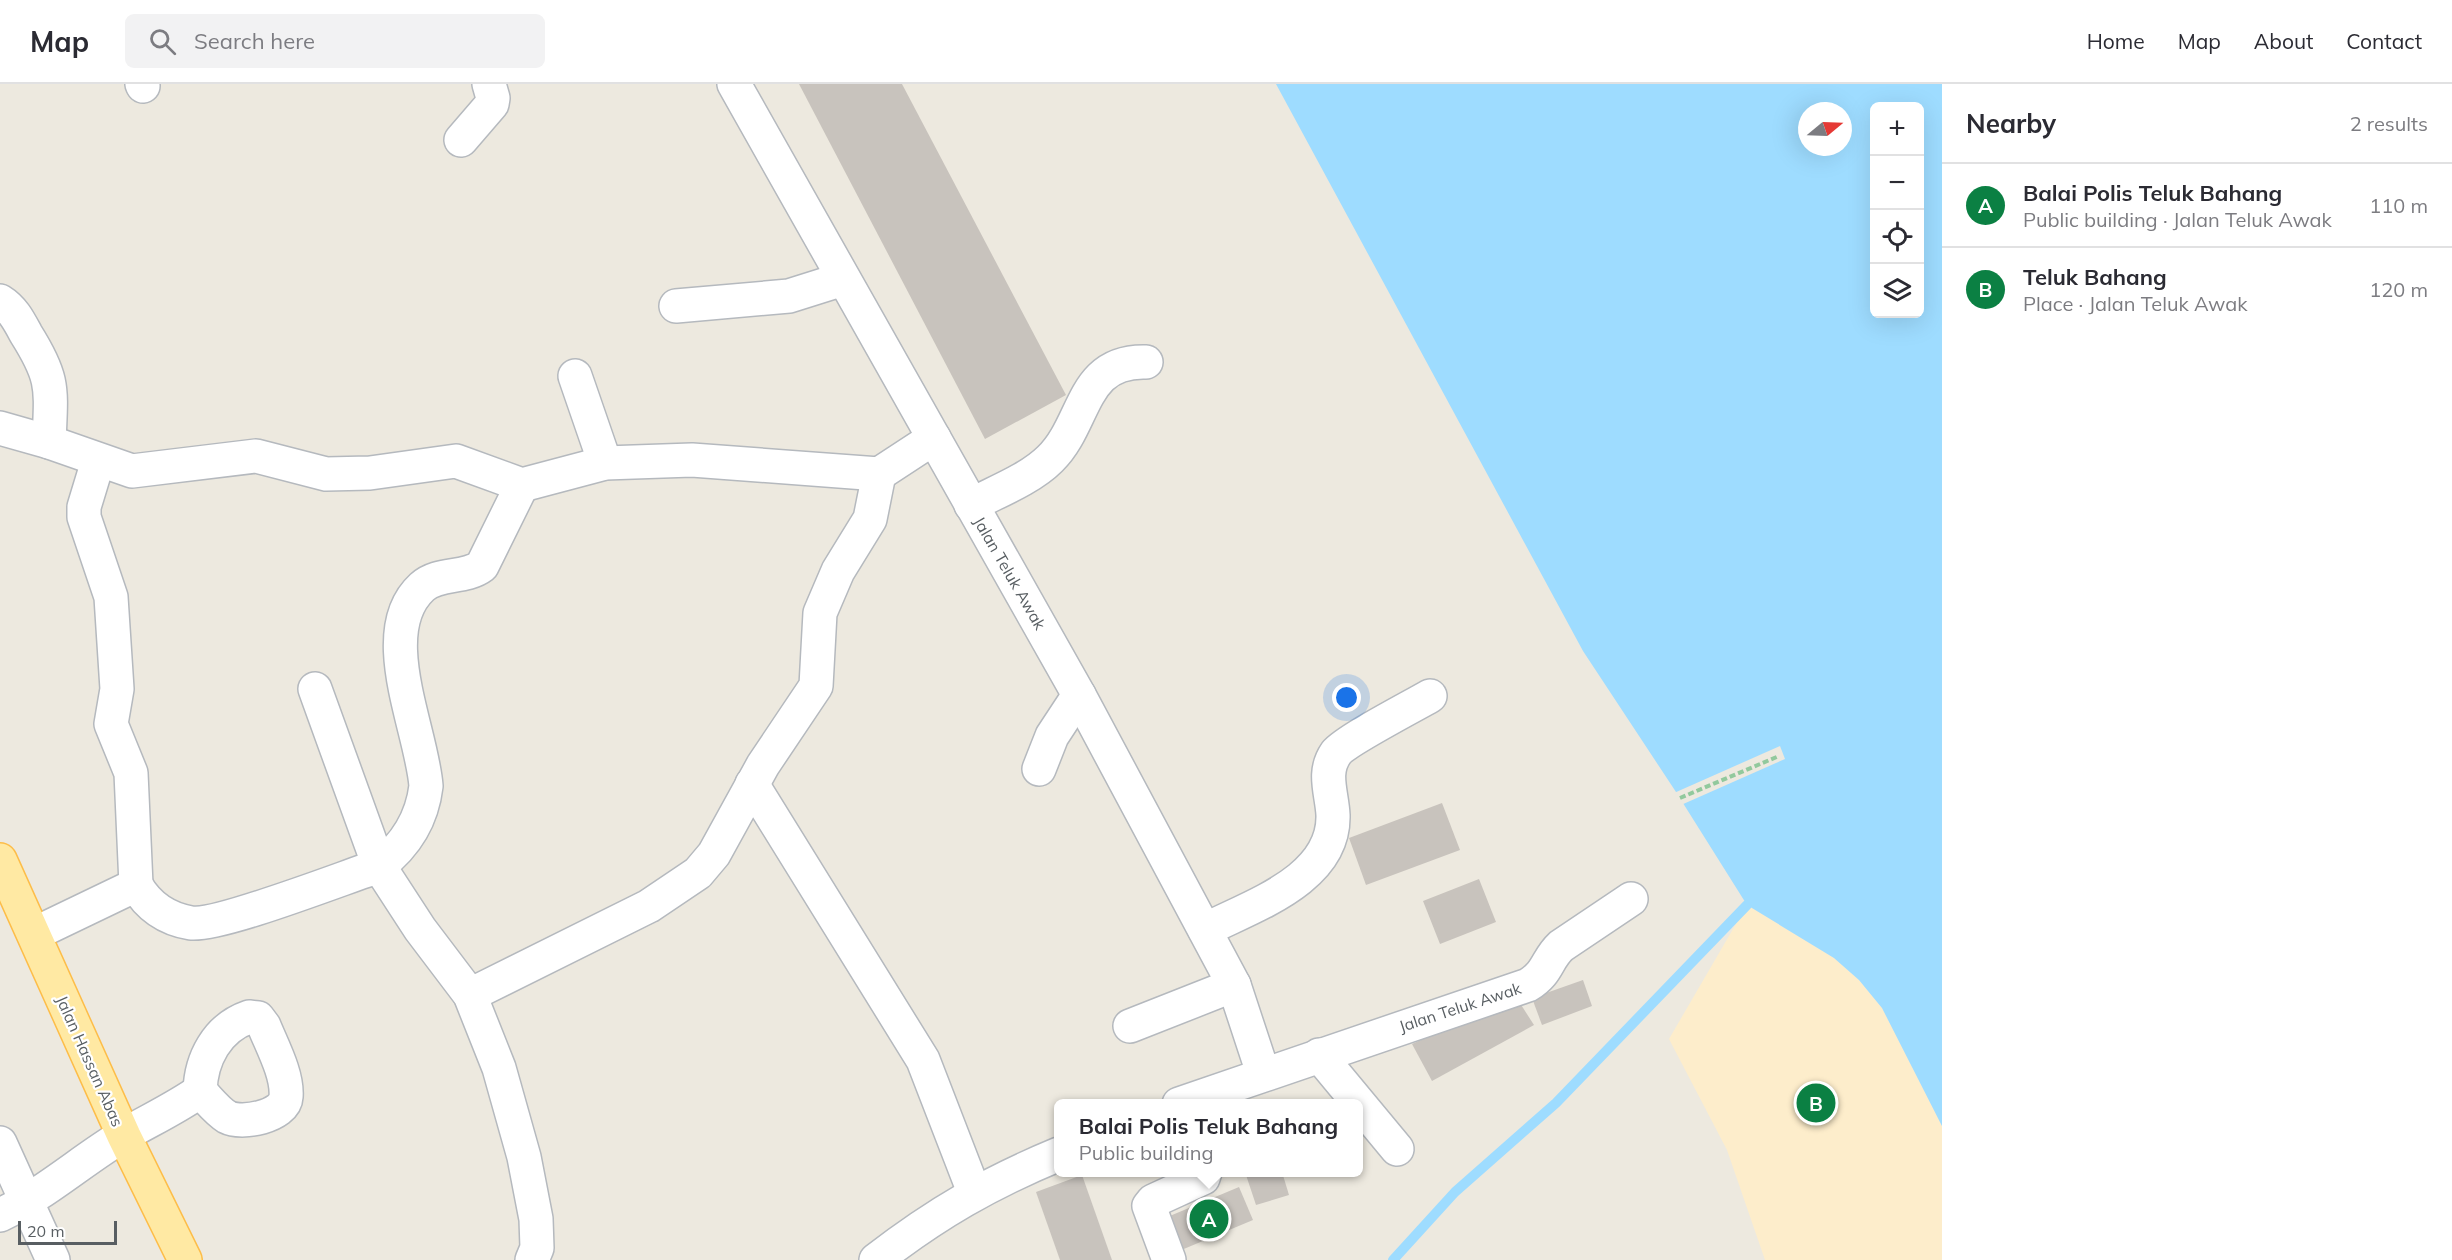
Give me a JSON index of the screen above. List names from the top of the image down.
{
  "streets": {
    "main road": ["Jalan Hassan Abas"],
    "street": ["Jalan Teluk Awak"]
  },
  "scale_bar": "20 m",
  "north": "right",
  "page": {
    "header": "Map",
    "search": "Search here",
    "nav": [
      "Home",
      "Map",
      "About",
      "Contact"
    ],
    "heading": ["Nearby", "2 results"],
    "map_buttons": ["+", "−"],
    "list": [
      {
        "mark": "A",
        "name": "Balai Polis Teluk Bahang",
        "note": "Public building · Jalan Teluk Awak",
        "value": "110 m"
      },
      {
        "mark": "B",
        "name": "Teluk Bahang",
        "note": "Place · Jalan Teluk Awak",
        "value": "120 m"
      }
    ],
    "pins": ["B", "A"],
    "popup": ["Balai Polis Teluk Bahang", "Public building"],
    "scale": "20 m"
  }
}
